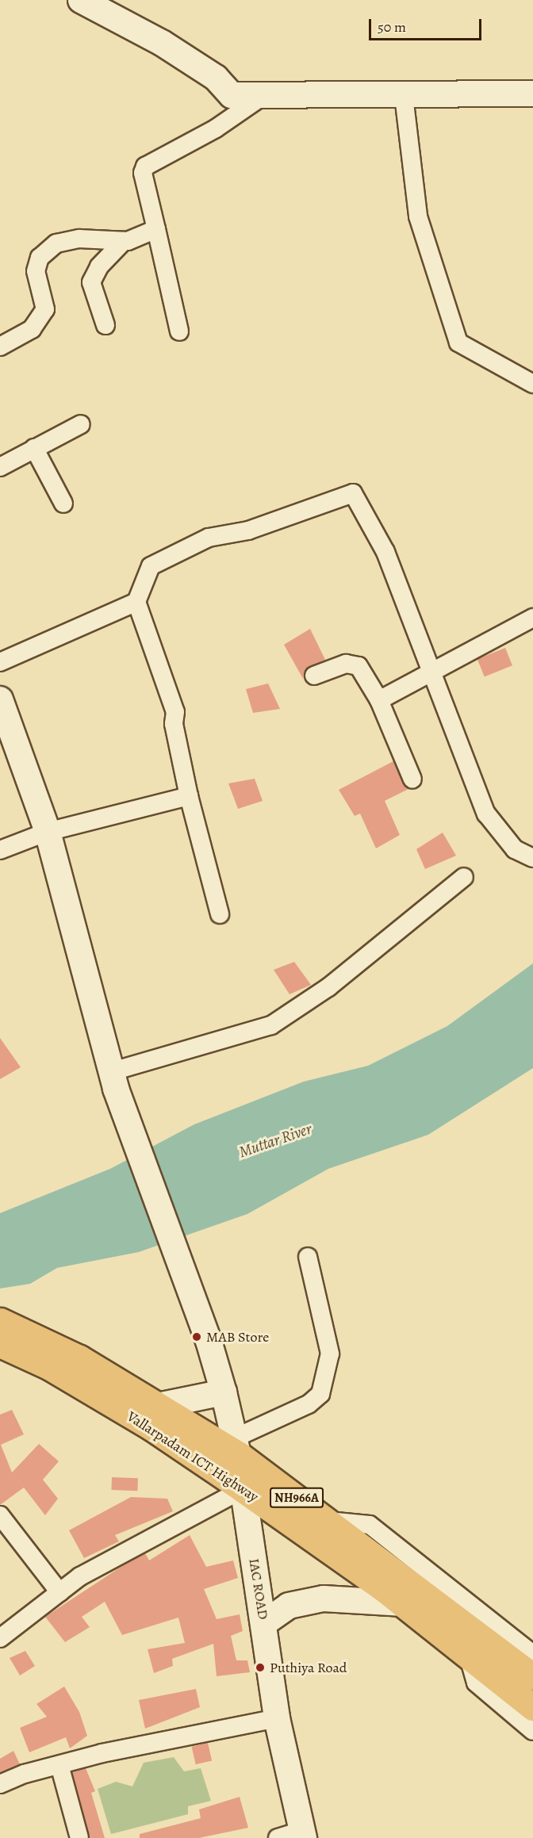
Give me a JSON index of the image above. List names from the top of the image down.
{
  "streets": {
    "highway": ["Vallarpadam ICT Highway", "NH966A"],
    "main road": ["IAC ROAD"]
  },
  "crossings": [
    ["Vallarpadam ICT Highway", "IAC ROAD"]
  ],
  "water": ["Muttar River"],
  "places": ["MAB Store", "Puthiya Road"],
  "scale_bar": "50 m"
}
